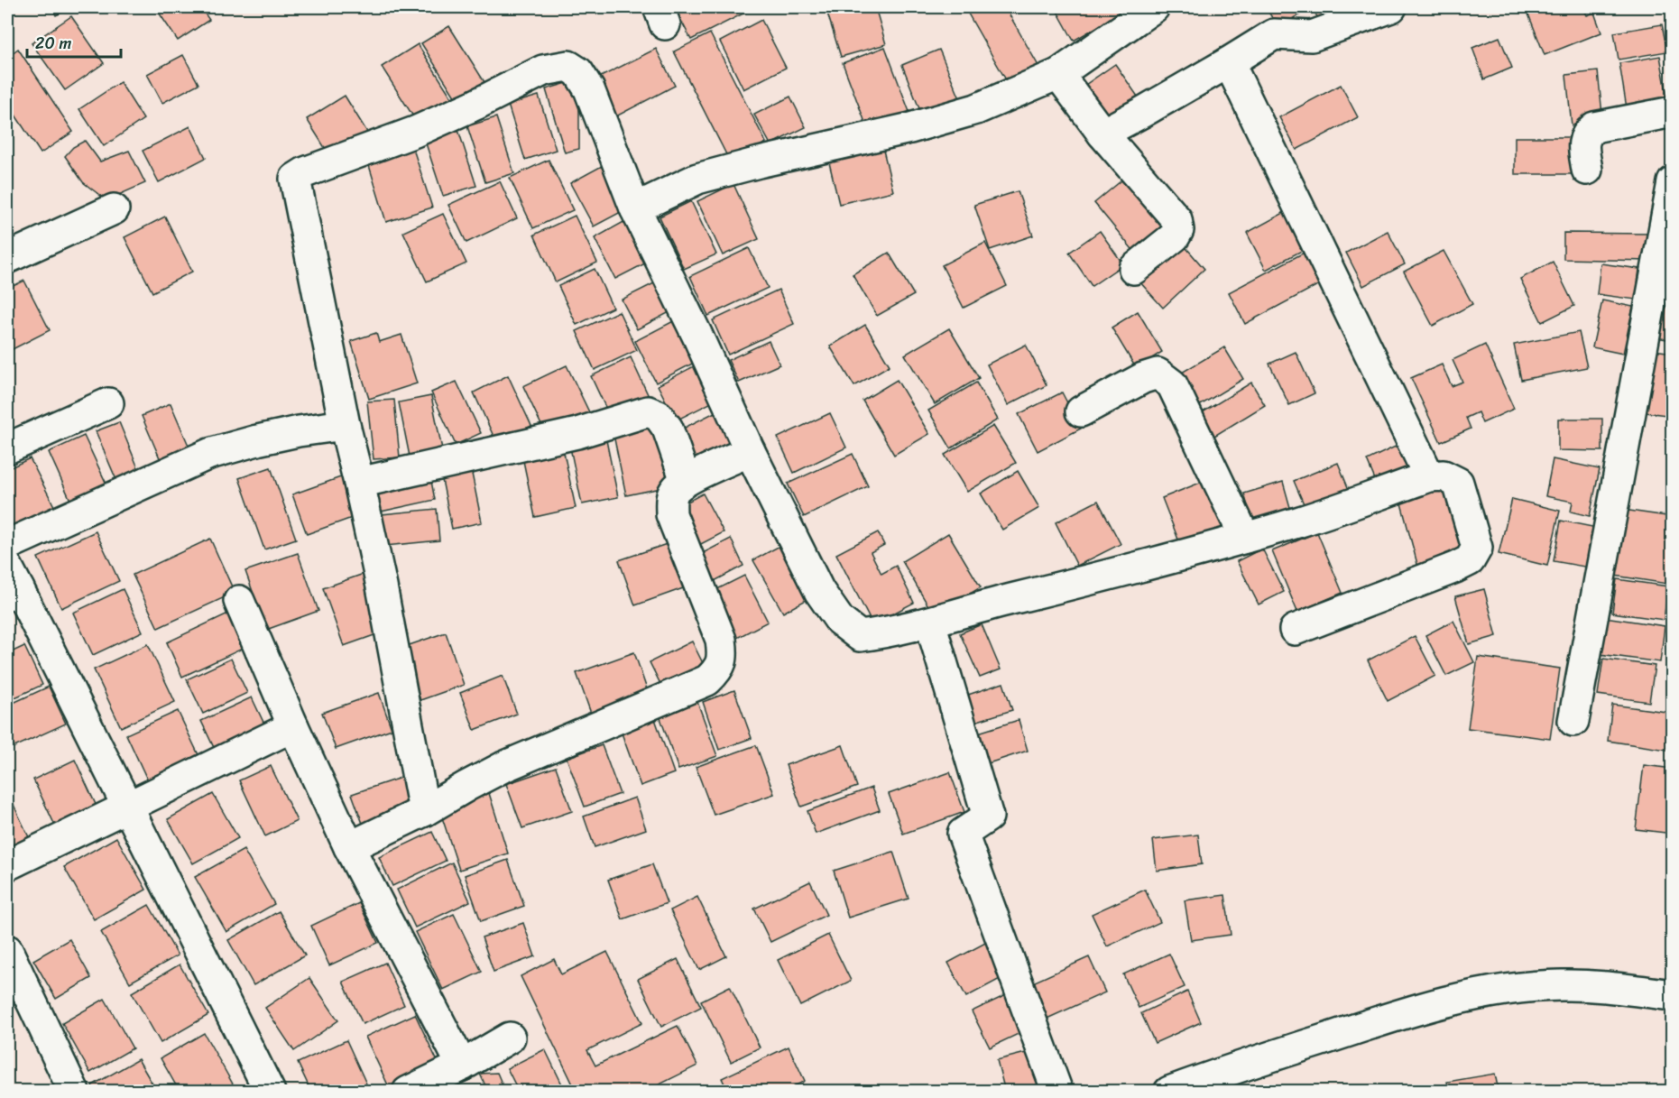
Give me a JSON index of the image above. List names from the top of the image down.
{
  "scale_bar": "20 m"
}
